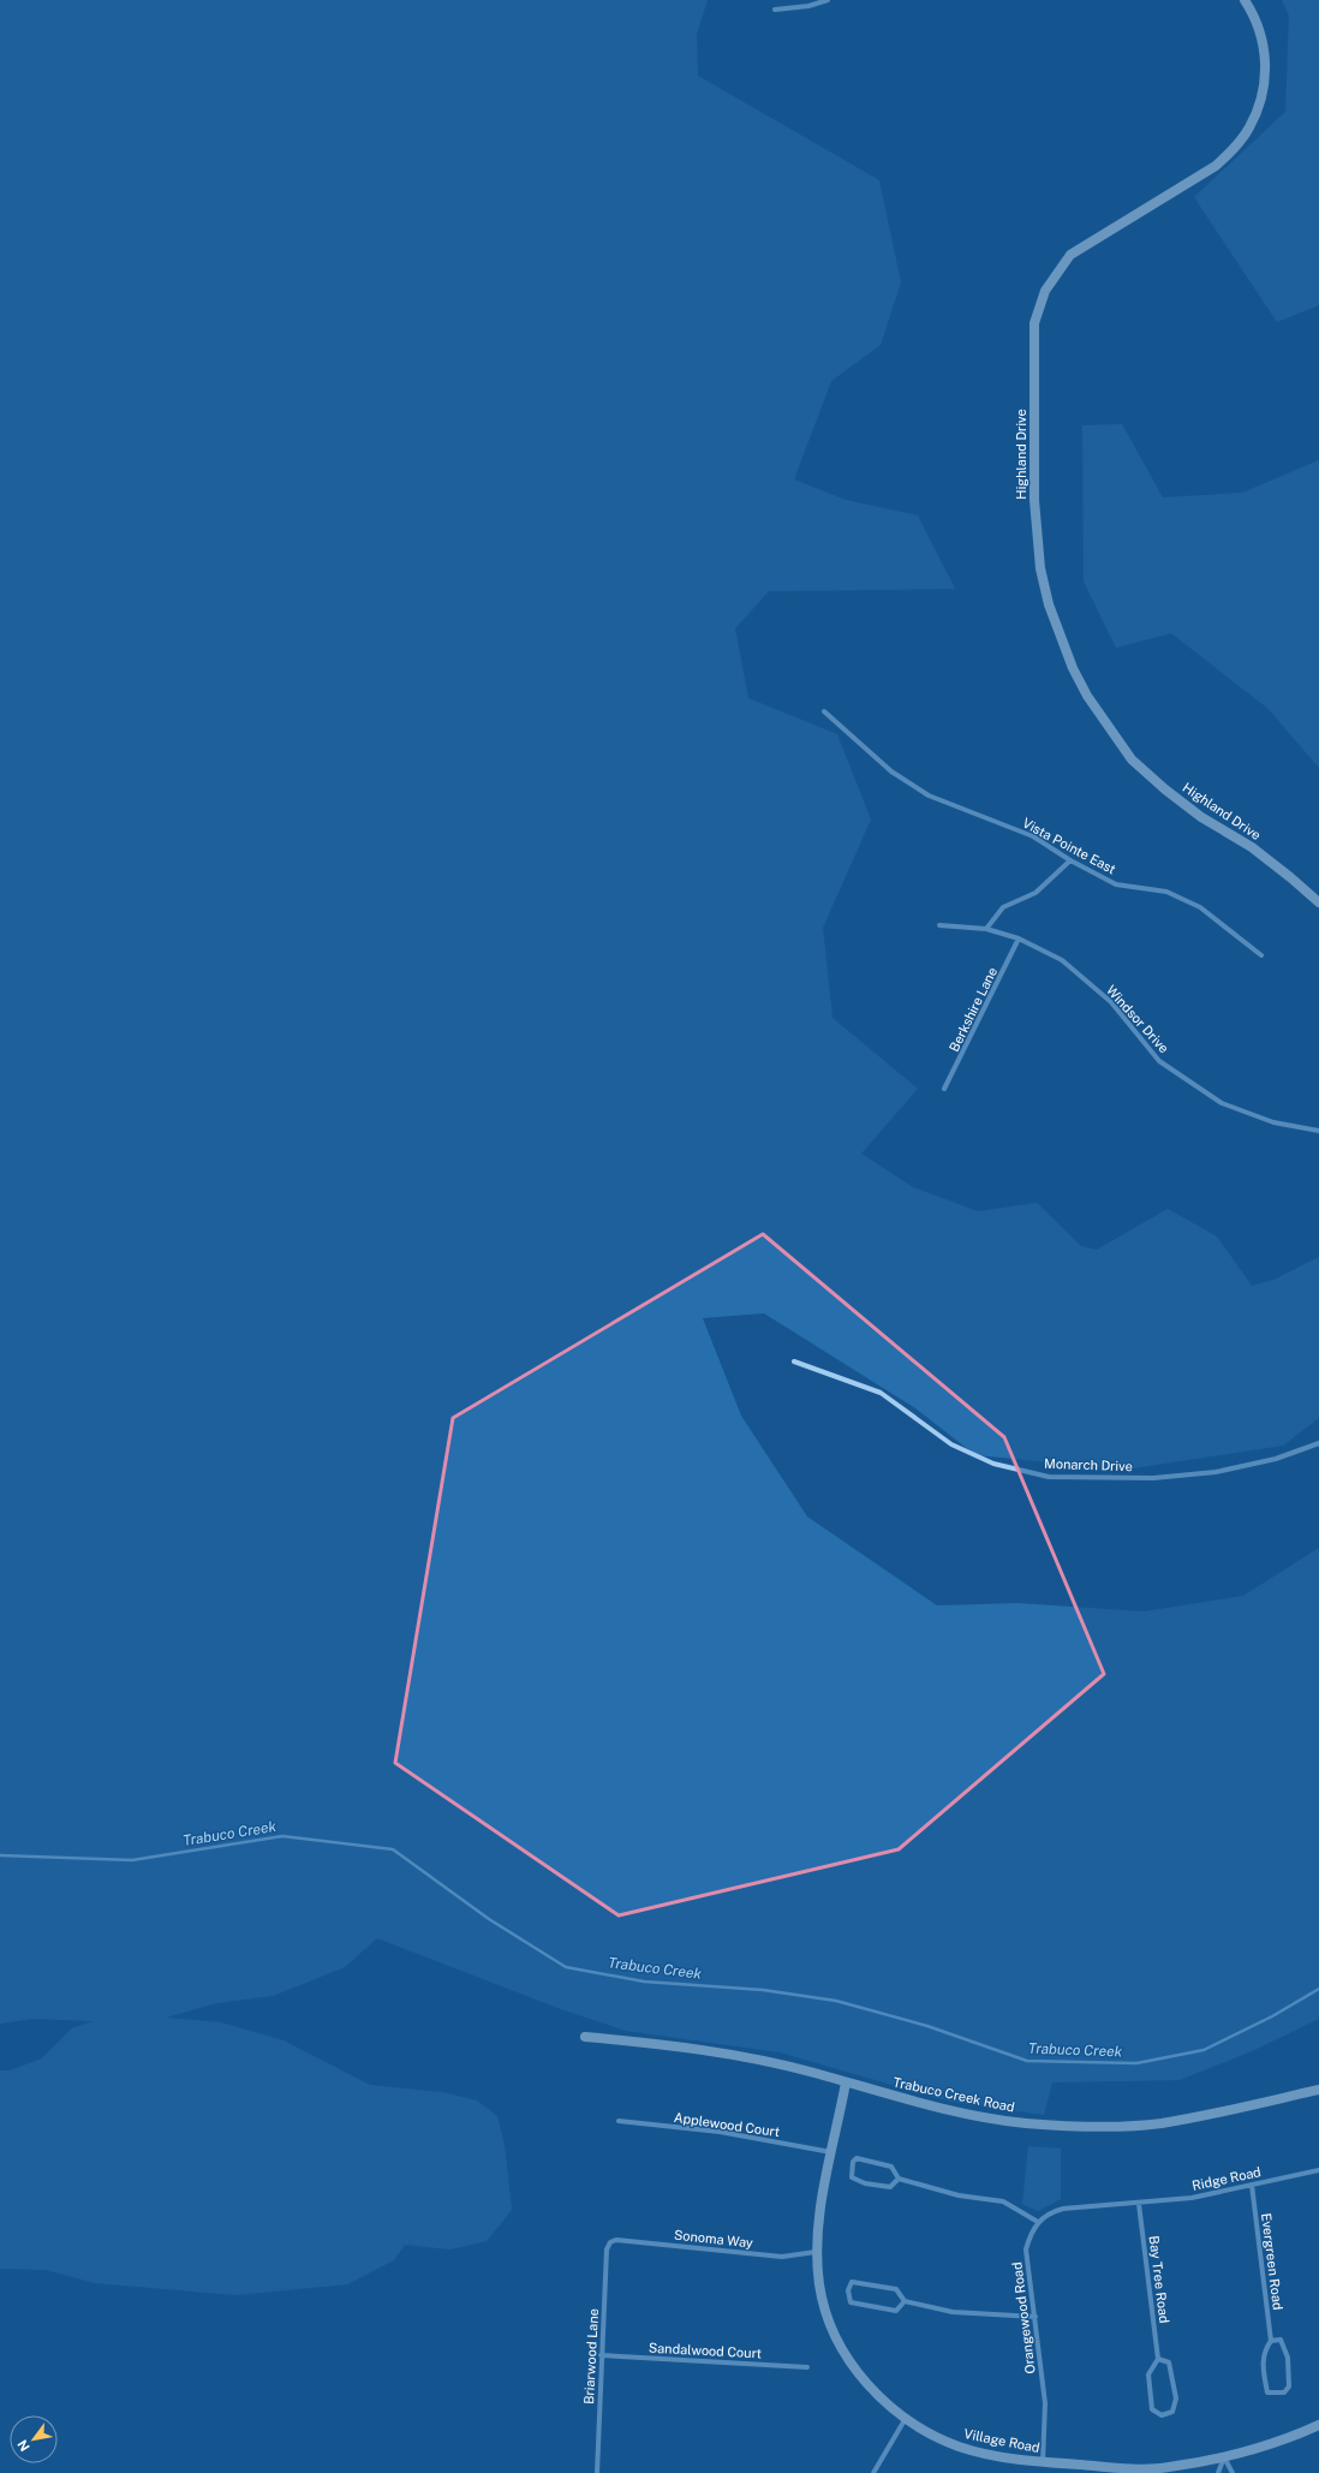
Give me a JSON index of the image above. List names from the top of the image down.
{
  "streets": {
    "street": [
      "Highland Drive",
      "Vista Pointe East",
      "Berkshire Lane",
      "Windsor Drive",
      "Monarch Drive",
      "Trabuco Creek Road",
      "Applewood Court",
      "Ridge Road",
      "Sonoma Way",
      "Evergreen Road",
      "Bay Tree Road",
      "Orangewood Road",
      "Sandalwood Court",
      "Briarwood Lane",
      "Village Road"
    ]
  },
  "crossings": [
    ["Berkshire Lane", "Windsor Drive"],
    ["Trabuco Creek Road", "Village Road"],
    ["Applewood Court", "Village Road"],
    ["Ridge Road", "Evergreen Road"],
    ["Ridge Road", "Bay Tree Road"],
    ["Sonoma Way", "Briarwood Lane"],
    ["Sonoma Way", "Village Road"],
    ["Orangewood Road", "Village Road"],
    ["Sandalwood Court", "Briarwood Lane"]
  ],
  "water": ["Trabuco Creek"],
  "north": "bottom left"
}
